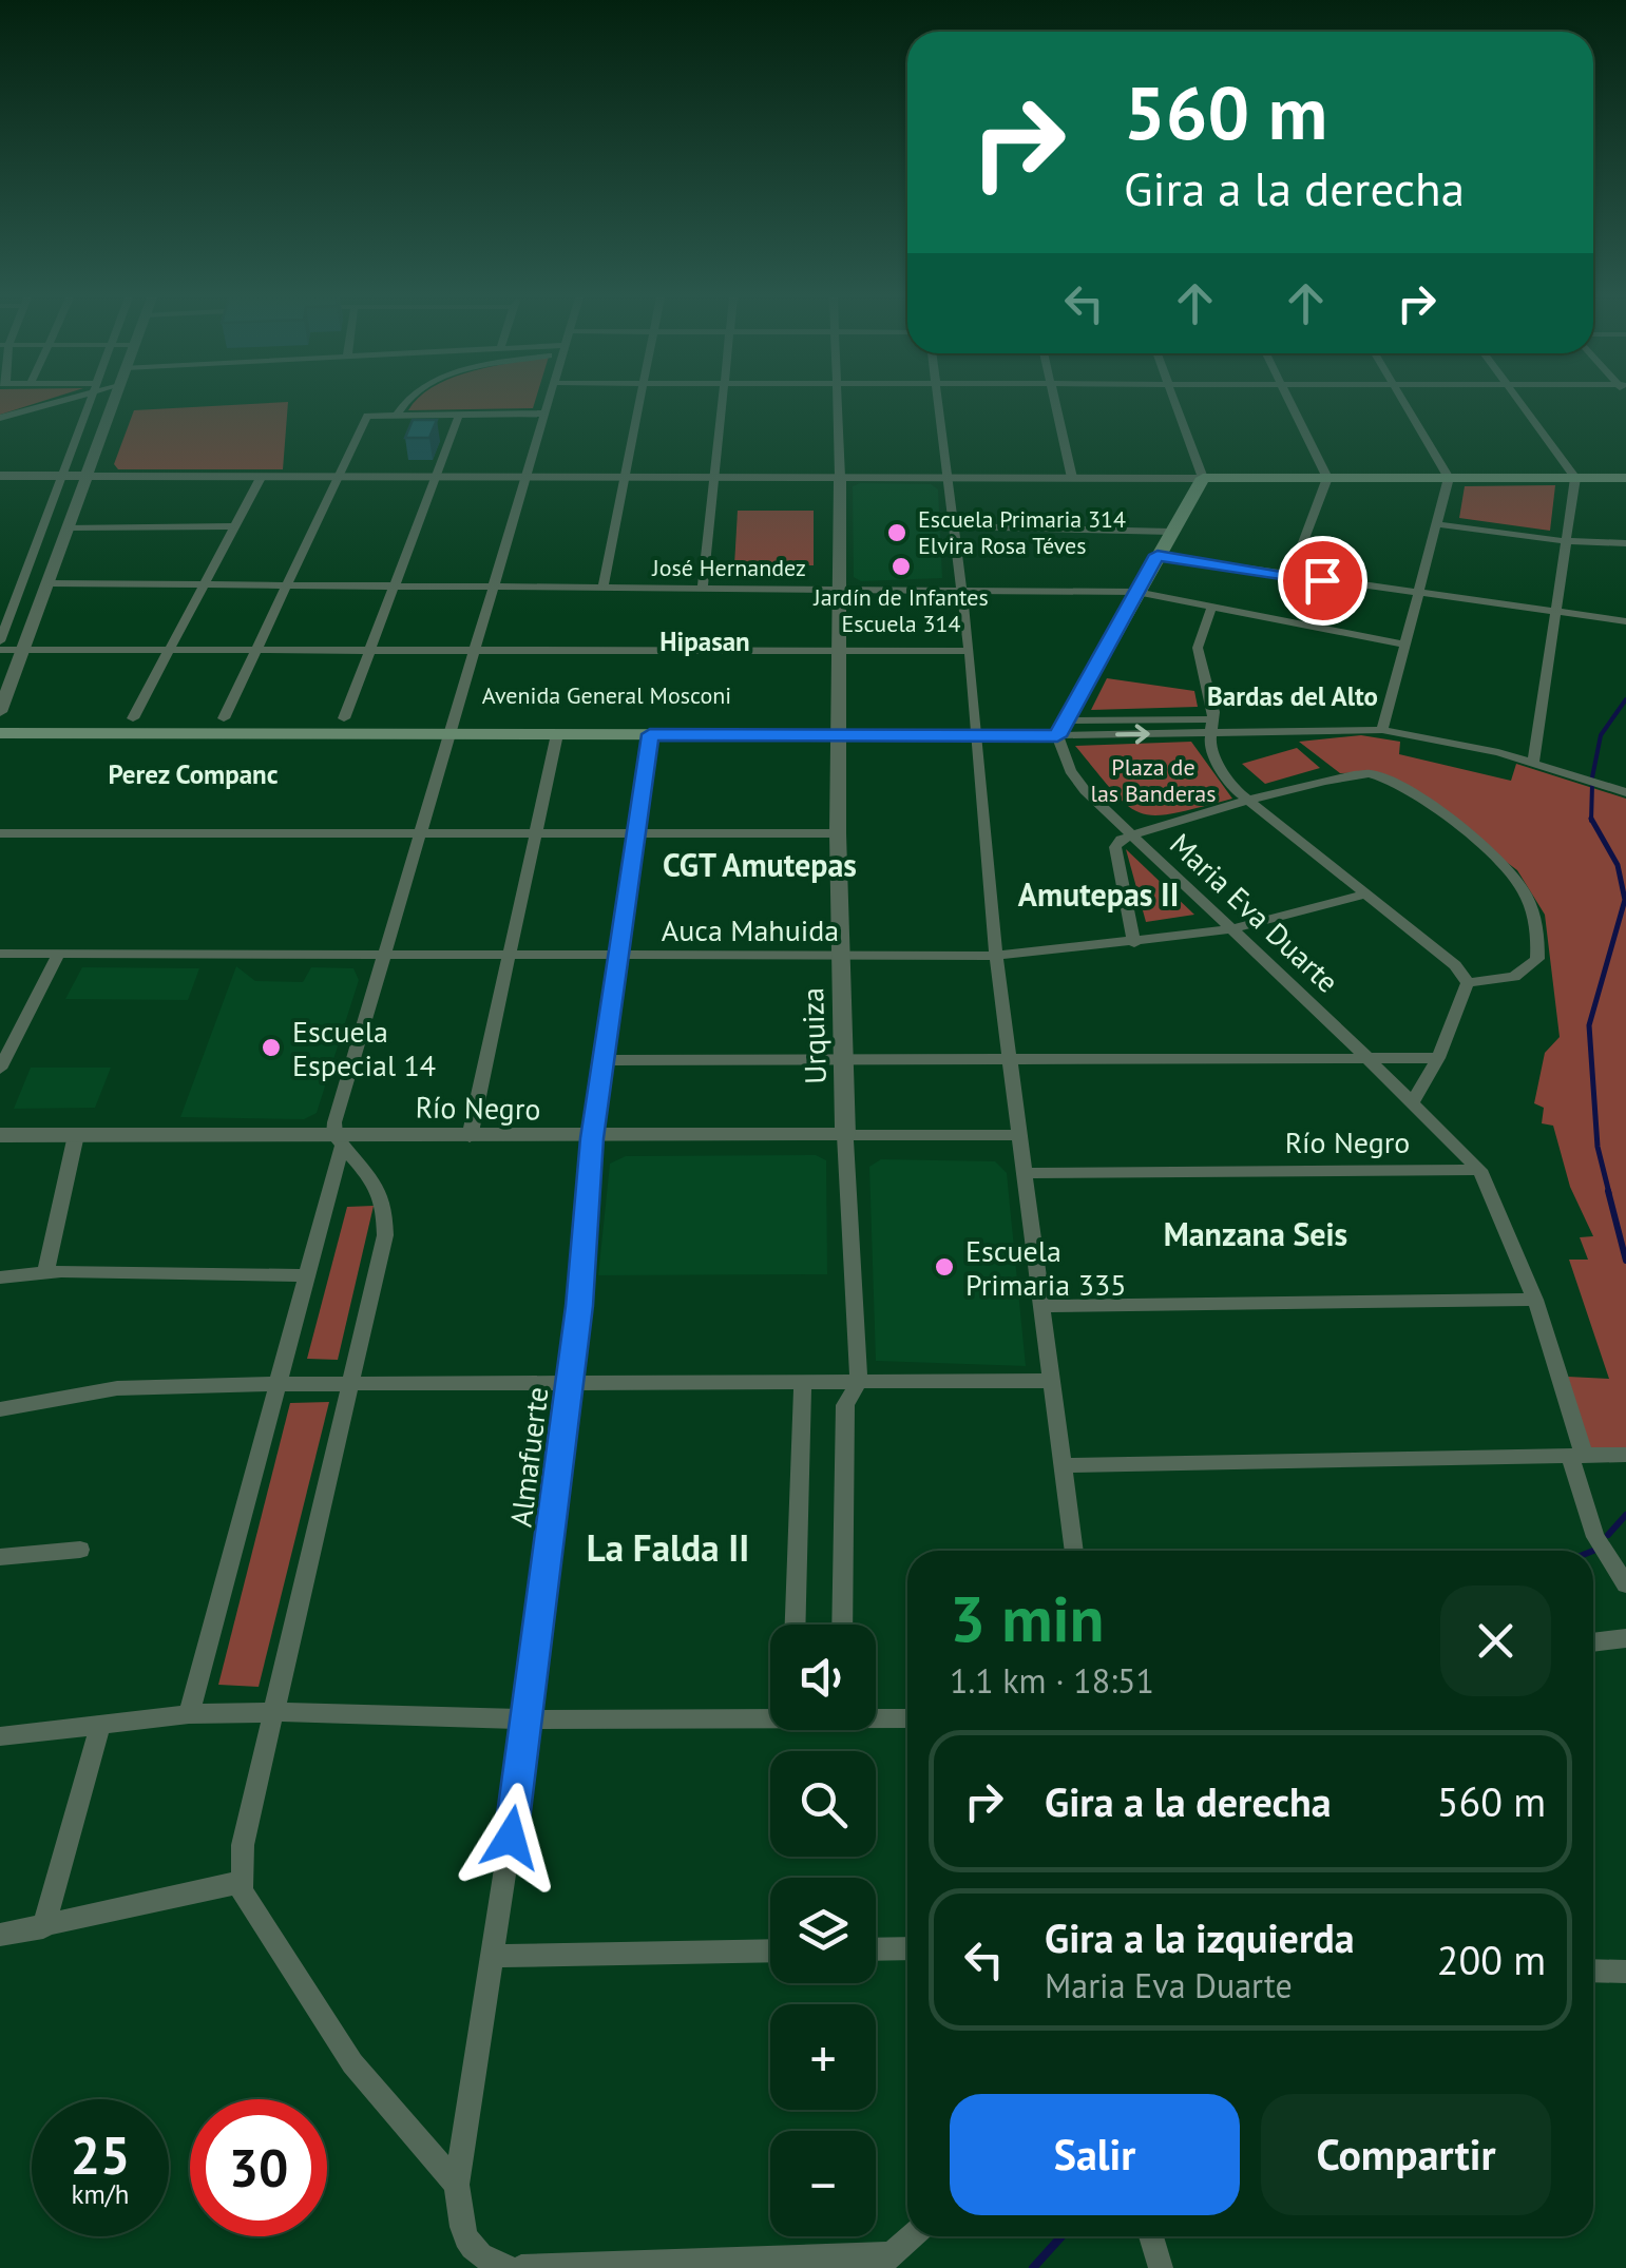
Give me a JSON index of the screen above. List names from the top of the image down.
{
  "streets": {
    "main road": ["Avenida General Mosconi"],
    "street": [
      "José Hernandez",
      "Maria Eva Duarte",
      "Auca Mahuida",
      "Urquiza",
      "Río Negro",
      "Almafuerte"
    ]
  },
  "crossings": [
    ["José Hernandez", "Urquiza"],
    ["Avenida General Mosconi", "Maria Eva Duarte"],
    ["Avenida General Mosconi", "Urquiza"],
    ["Avenida General Mosconi", "Almafuerte"],
    ["Maria Eva Duarte", "Auca Mahuida"],
    ["Maria Eva Duarte", "Río Negro"],
    ["Auca Mahuida", "Urquiza"],
    ["Auca Mahuida", "Almafuerte"],
    ["Urquiza", "Río Negro"],
    ["Río Negro", "Almafuerte"]
  ],
  "districts": [
    "Hipasan",
    "Bardas del Alto",
    "Perez Companc",
    "CGT Amutepas",
    "Amutepas II",
    "Manzana Seis",
    "La Falda II"
  ],
  "parks": ["Plaza de las Banderas"],
  "places": [
    "Escuela Primaria 314 Elvira Rosa Téves",
    "Jardín de Infantes Escuela 314",
    "Escuela Especial 14",
    "Escuela Primaria 335"
  ],
  "page": {
    "turn": ["560 m", "Gira a la derecha"],
    "heading": ["3 min", "1.1 km · 18:51"],
    "map_buttons": ["+", "−"],
    "list": [
      {
        "name": "Gira a la derecha",
        "value": "560 m"
      },
      {
        "name": "Gira a la izquierda",
        "note": "Maria Eva Duarte",
        "value": "200 m"
      }
    ],
    "buttons": ["Salir", "Compartir"],
    "speed": "25 km/h",
    "limit": "30"
  }
}
